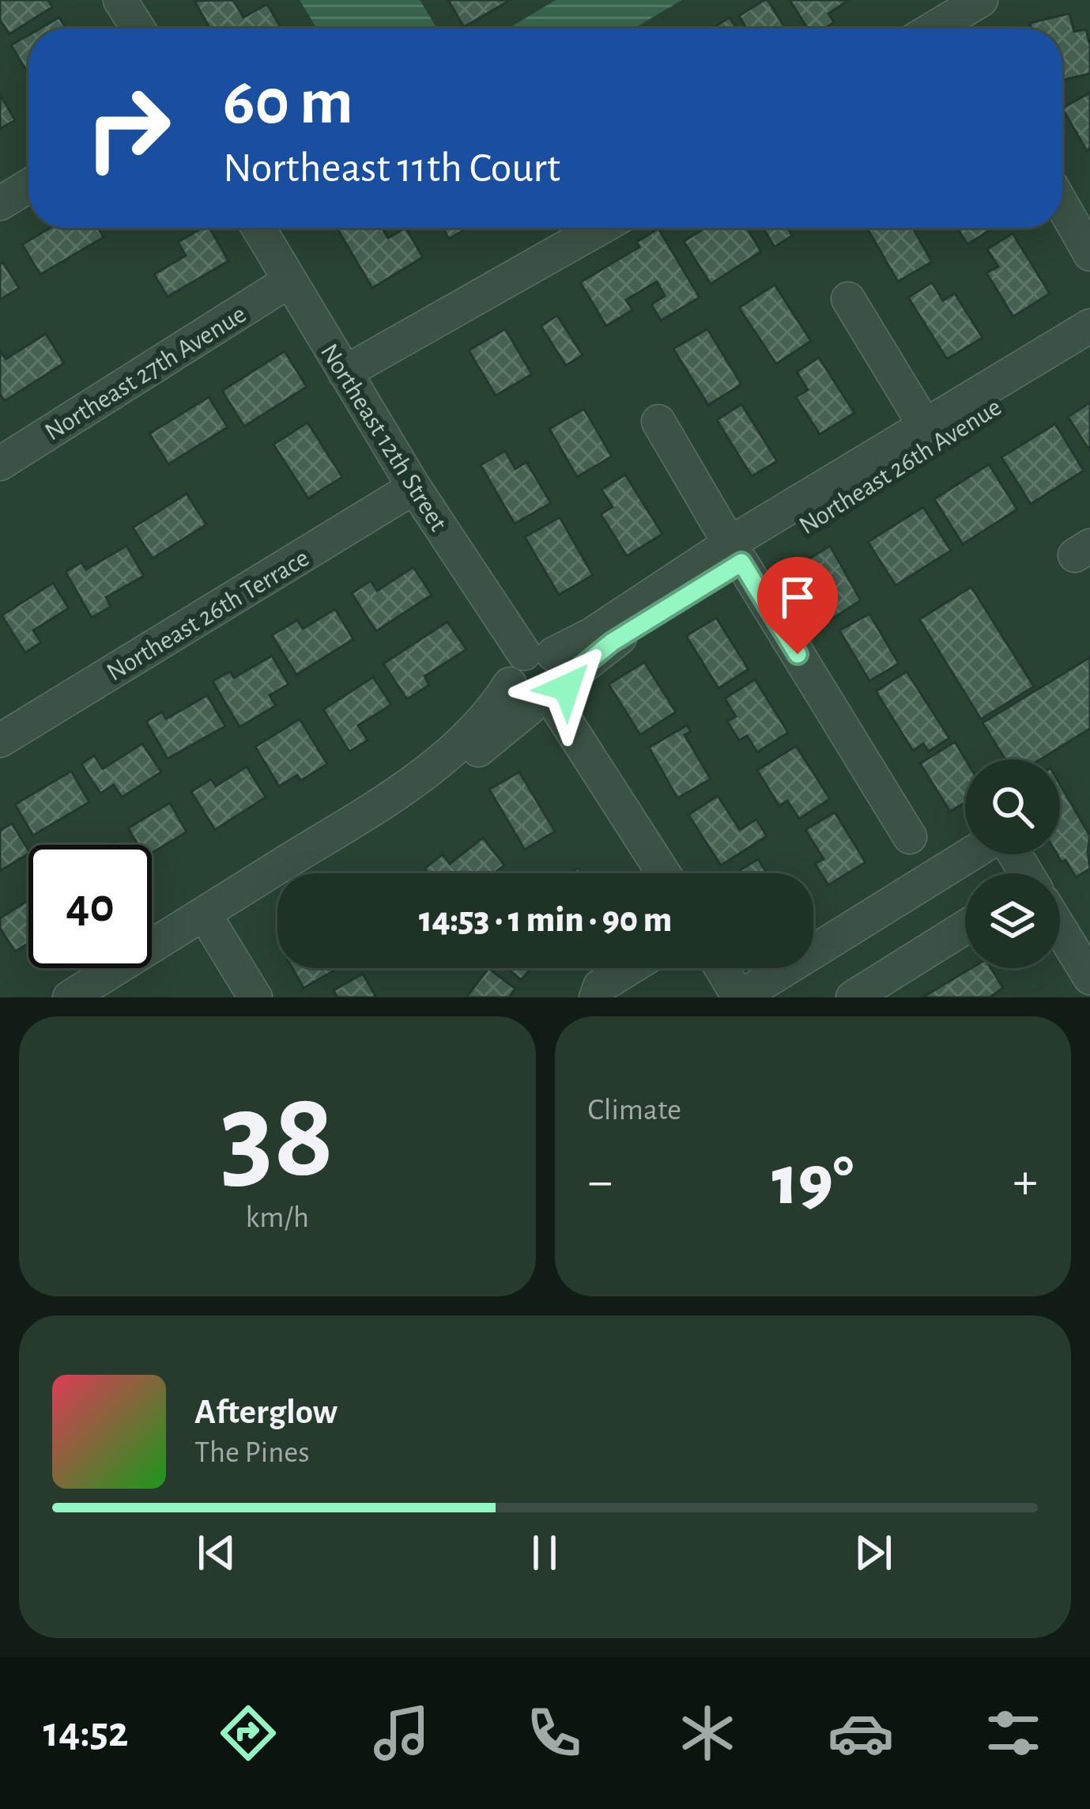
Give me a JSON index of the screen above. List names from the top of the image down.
{
  "streets": {
    "street": [
      "Northeast 27th Avenue",
      "Northeast 12th Street",
      "Northeast 26th Avenue",
      "Northeast 26th Terrace"
    ]
  },
  "crossings": [
    ["Northeast 27th Avenue", "Northeast 12th Street"],
    ["Northeast 12th Street", "Northeast 26th Avenue"],
    ["Northeast 12th Street", "Northeast 26th Terrace"]
  ],
  "page": {
    "turn": ["60 m", "Northeast 11th Court"],
    "limit": "40",
    "trip": "14:53 · 1 min · 90 m",
    "tile": [
      ["38", "km/h"],
      "Climate"
    ],
    "heat": ["−", "19°", "+"],
    "song": ["Afterglow", "The Pines"],
    "tabs": "14:52"
  }
}
